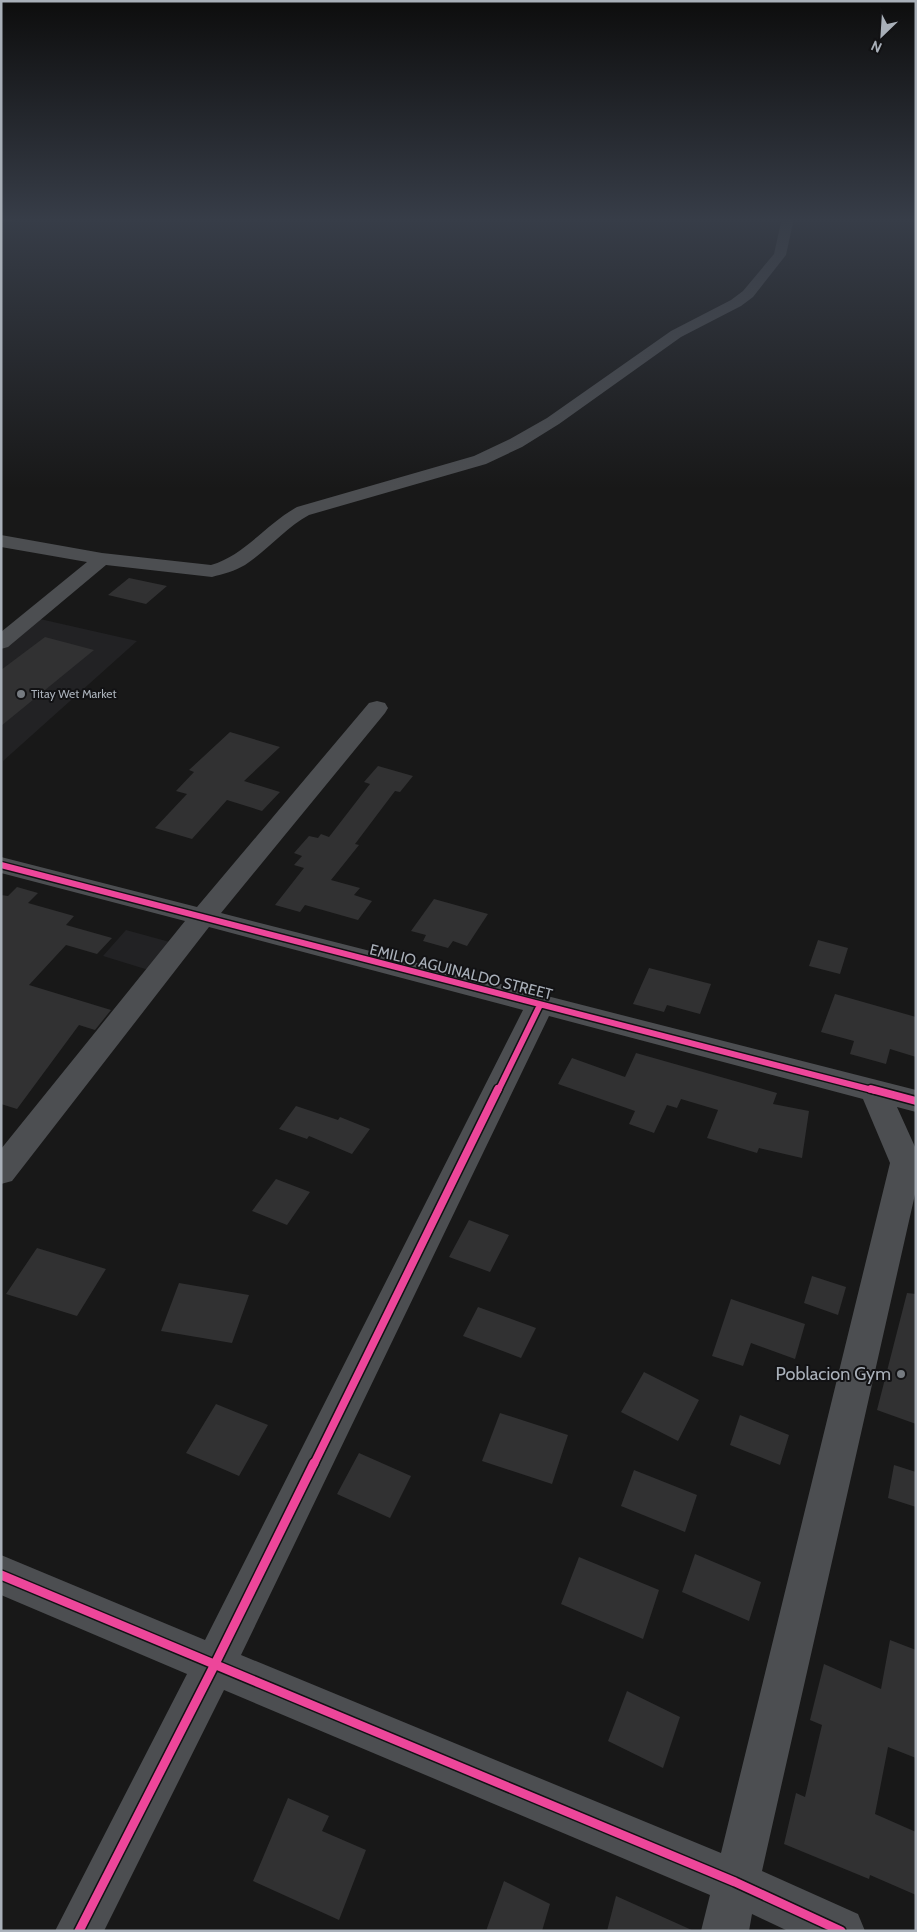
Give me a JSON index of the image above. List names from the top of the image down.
{
  "streets": {
    "street": ["EMILIO AGUINALDO STREET"]
  },
  "places": ["Titay Wet Market", "Poblacion Gym"],
  "north": "bottom left"
}
